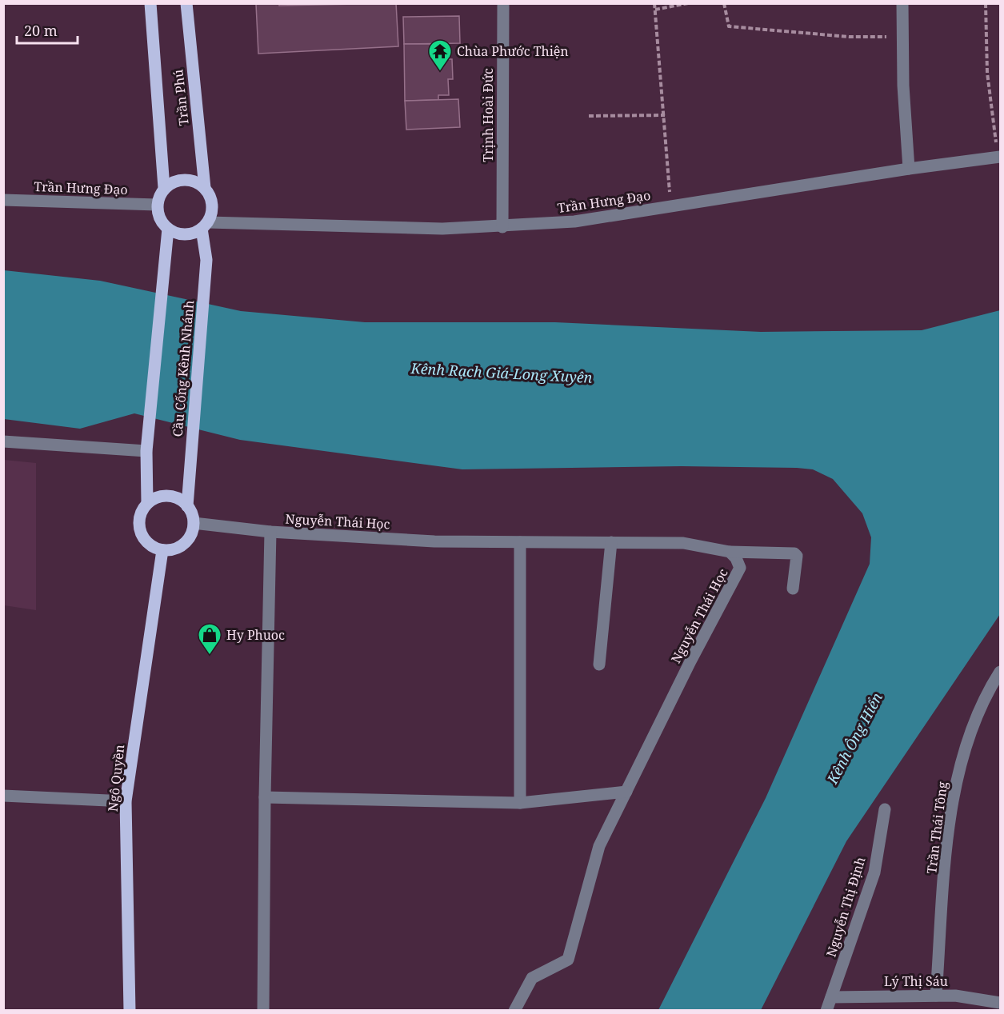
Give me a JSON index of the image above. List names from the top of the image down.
{
  "streets": {
    "main road": ["Trần Phú", "Cầu Cống Kênh Nhánh", "Ngô Quyền"],
    "street": [
      "Trịnh Hoài Đức",
      "Trần Hưng Đạo",
      "Nguyễn Thái Học",
      "Trần Thái Tông",
      "Nguyễn Thị Định",
      "Lý Thị Sáu"
    ]
  },
  "crossings": [
    ["Trần Phú", "Trần Hưng Đạo"],
    ["Trần Phú", "Cầu Cống Kênh Nhánh"],
    ["Trịnh Hoài Đức", "Trần Hưng Đạo"],
    ["Trần Hưng Đạo", "Cầu Cống Kênh Nhánh"],
    ["Cầu Cống Kênh Nhánh", "Nguyễn Thái Học"],
    ["Cầu Cống Kênh Nhánh", "Ngô Quyền"],
    ["Nguyễn Thái Học", "Ngô Quyền"],
    ["Trần Thái Tông", "Lý Thị Sáu"],
    ["Nguyễn Thị Định", "Lý Thị Sáu"]
  ],
  "water": ["Kênh Rạch Giá-Long Xuyên", "Kênh Ông Hiển"],
  "places": {
    "temple": ["Chùa Phước Thiện"],
    "shop": ["Hy Phuoc"]
  },
  "scale_bar": "20 m"
}
